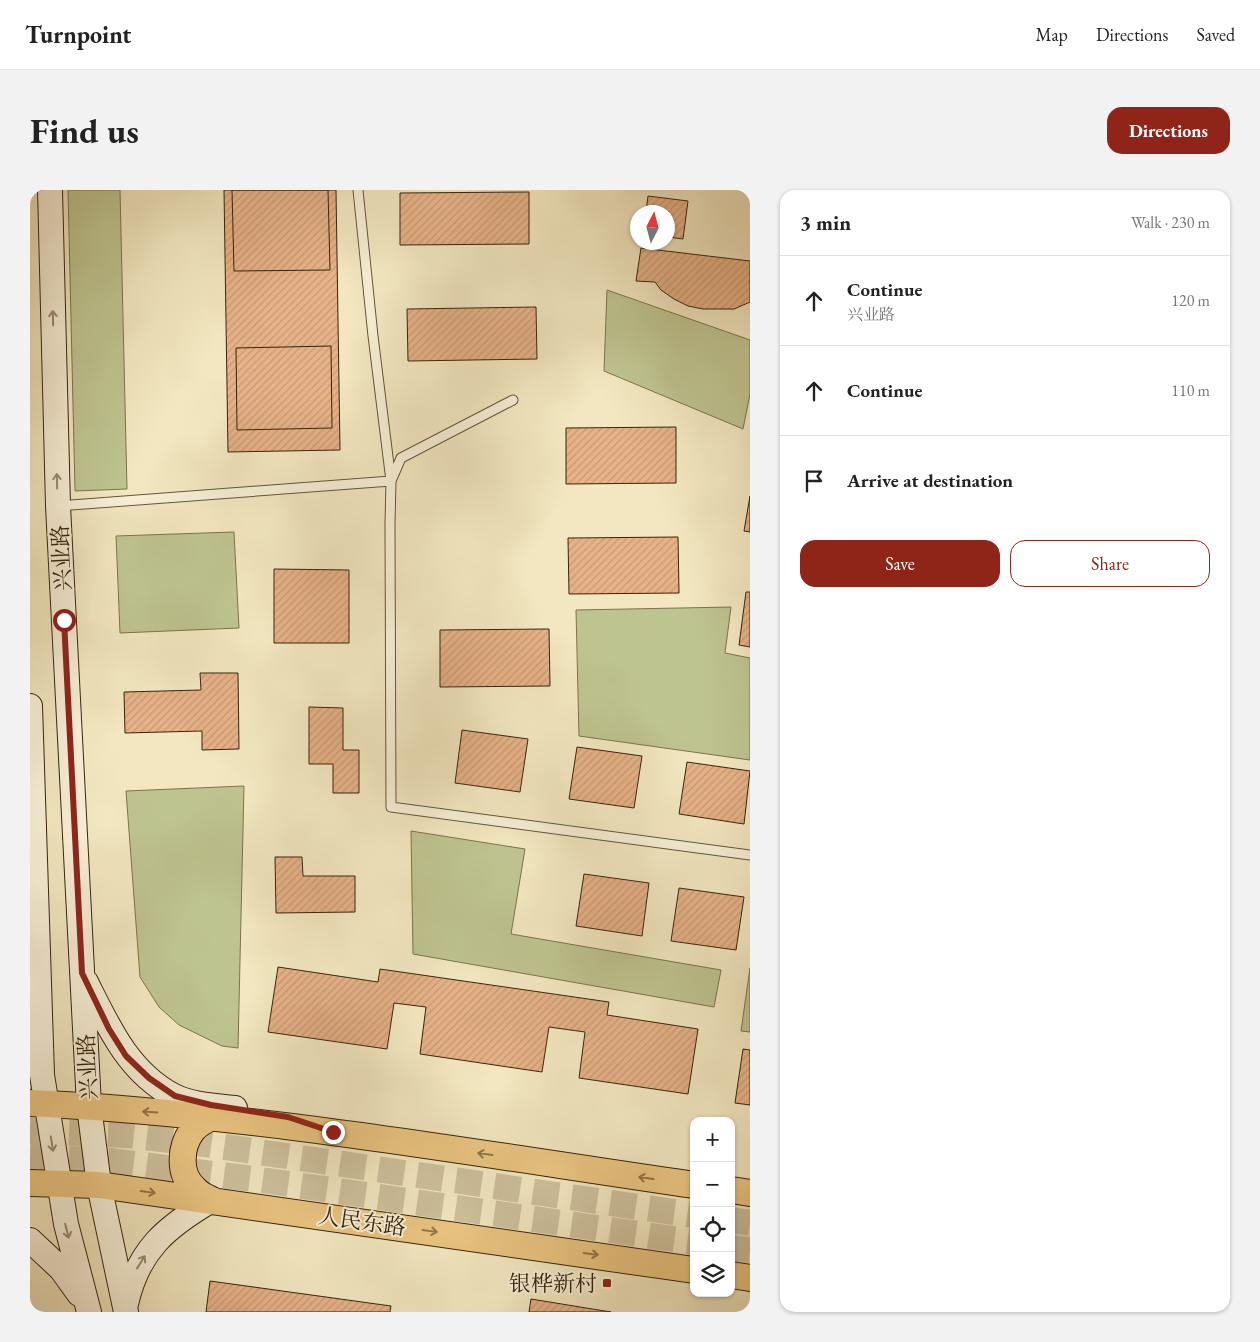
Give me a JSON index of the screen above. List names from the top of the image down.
{
  "streets": {
    "main road": ["兴业路", "人民东路"]
  },
  "crossings": [
    ["兴业路", "人民东路"]
  ],
  "places": {
    "transit": ["银桦新村"]
  },
  "north": "top",
  "page": {
    "header": "Turnpoint",
    "nav": ["Map", "Directions", "Saved"],
    "buttons": [
      "Directions",
      ["Save", "Share"]
    ],
    "title": "Find us",
    "heading": ["3 min", "Walk · 230 m"],
    "list": [
      ["Continue", "兴业路", "120 m"],
      ["Continue", "110 m"],
      "Arrive at destination"
    ],
    "map_buttons": ["+", "−"]
  }
}
